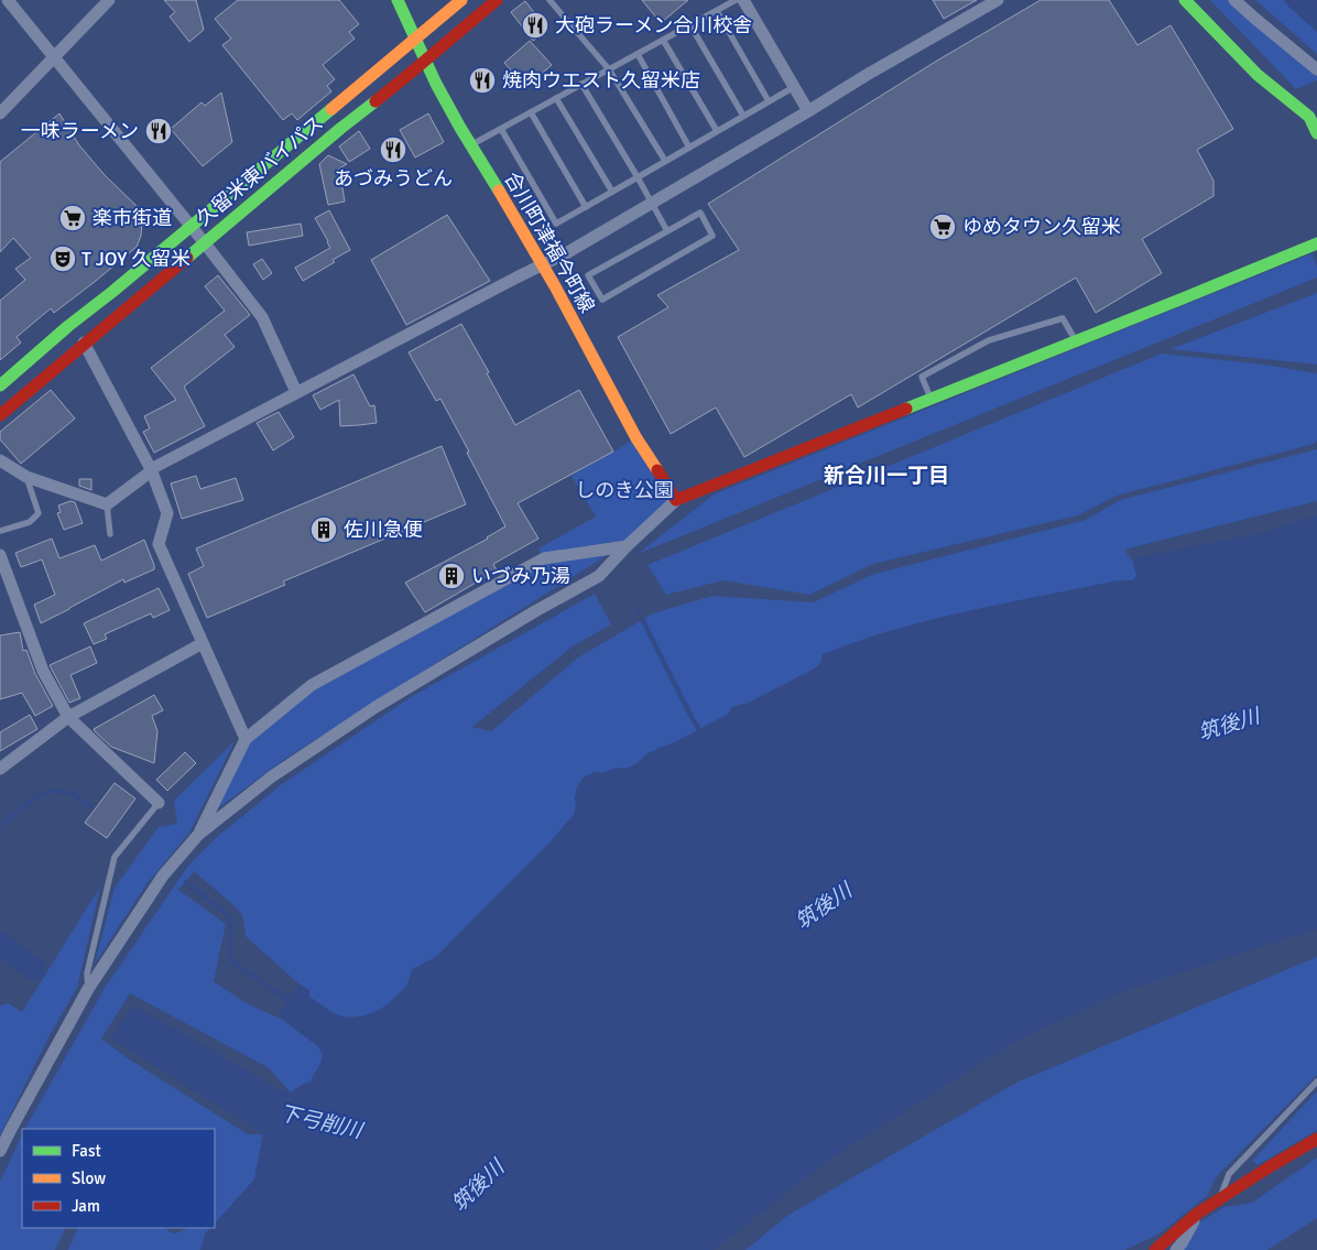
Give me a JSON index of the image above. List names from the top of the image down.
{
  "streets": {
    "main road": ["久留米東バイパス", "合川町津福今町線"]
  },
  "crossings": [
    ["久留米東バイパス", "合川町津福今町線"]
  ],
  "districts": ["新合川一丁目"],
  "water": ["筑後川", "下弓削川"],
  "parks": ["しのき公園"],
  "places": {
    "restaurant": [
      "大砲ラーメン合川校舎",
      "焼肉ウエスト久留米店",
      "一味ラーメン",
      "あづみうどん"
    ],
    "supermarket": ["楽市街道", "ゆめタウン久留米"],
    "theatre": ["T JOY 久留米"],
    "building": ["佐川急便", "いづみ乃湯"]
  },
  "legend": ["Fast", "Slow", "Jam"]
}
